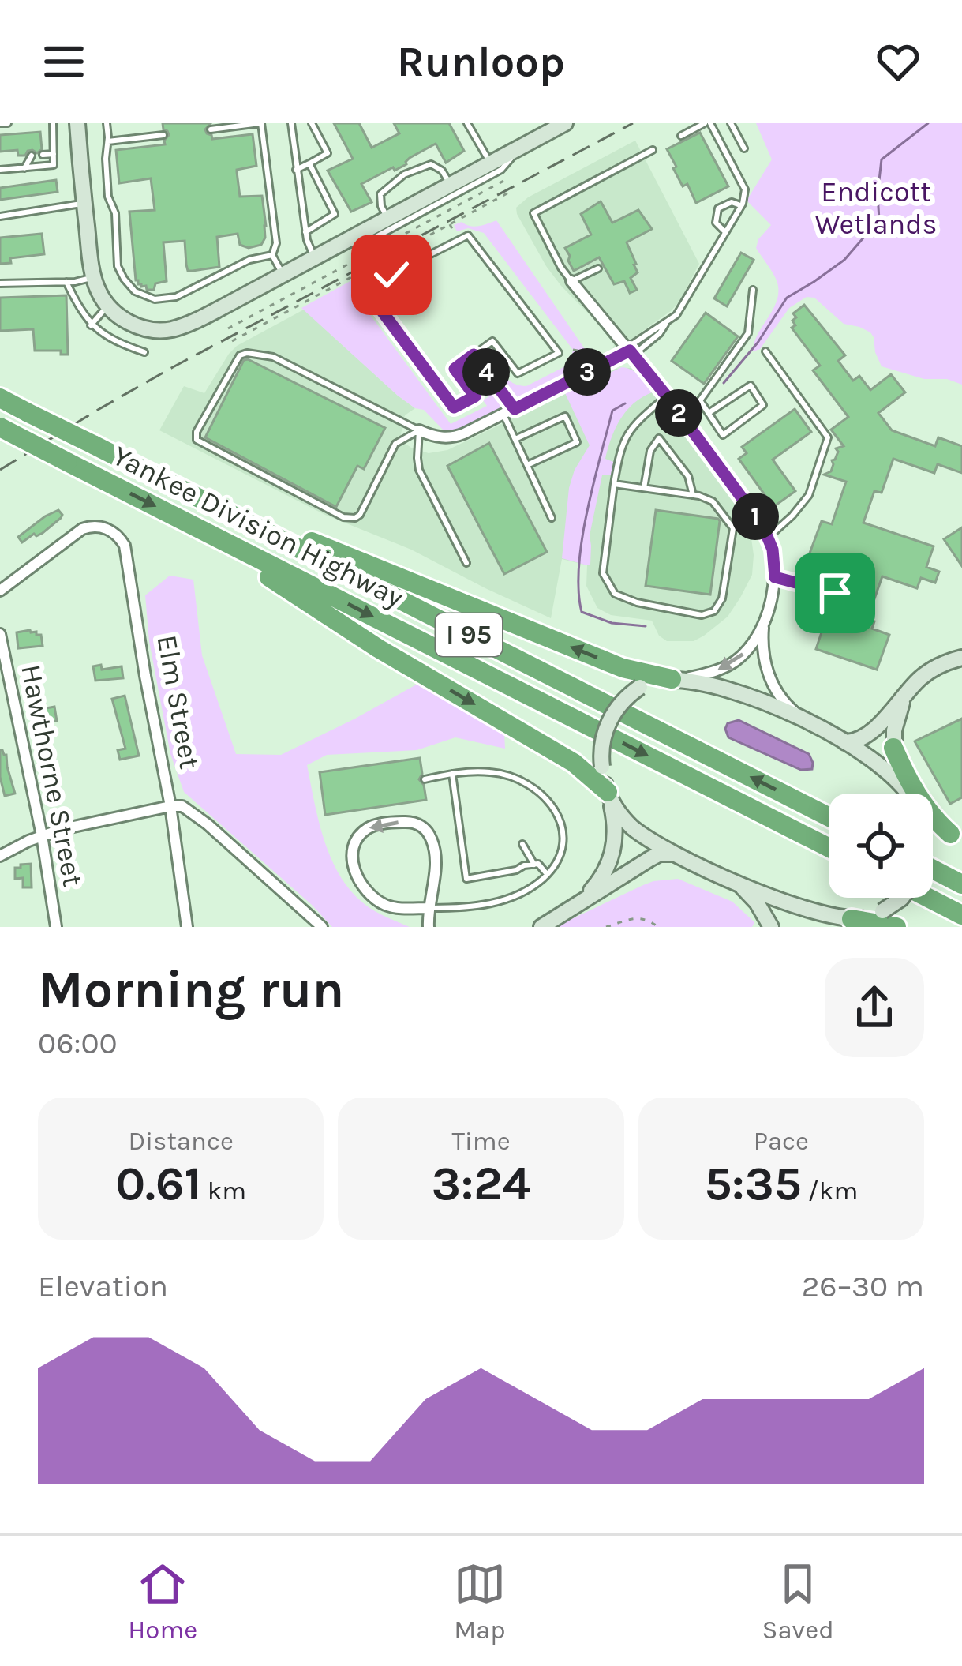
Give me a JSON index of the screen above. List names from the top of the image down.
{
  "streets": {
    "highway": ["Yankee Division Highway", "I 95"],
    "street": ["Elm Street", "Hawthorne Street"]
  },
  "parks": ["Endicott Wetlands"],
  "page": {
    "header": "Runloop",
    "pins": [
      "3",
      "4",
      "2",
      "1"
    ],
    "heading": ["Morning run", "06:00"],
    "stats": [
      ["Distance", "0.61 km"],
      ["Time", "3:24"],
      ["Pace", "5:35 /km"]
    ],
    "chart": ["Elevation", "26–30 m"],
    "tabs": ["Home", "Map", "Saved"]
  }
}
